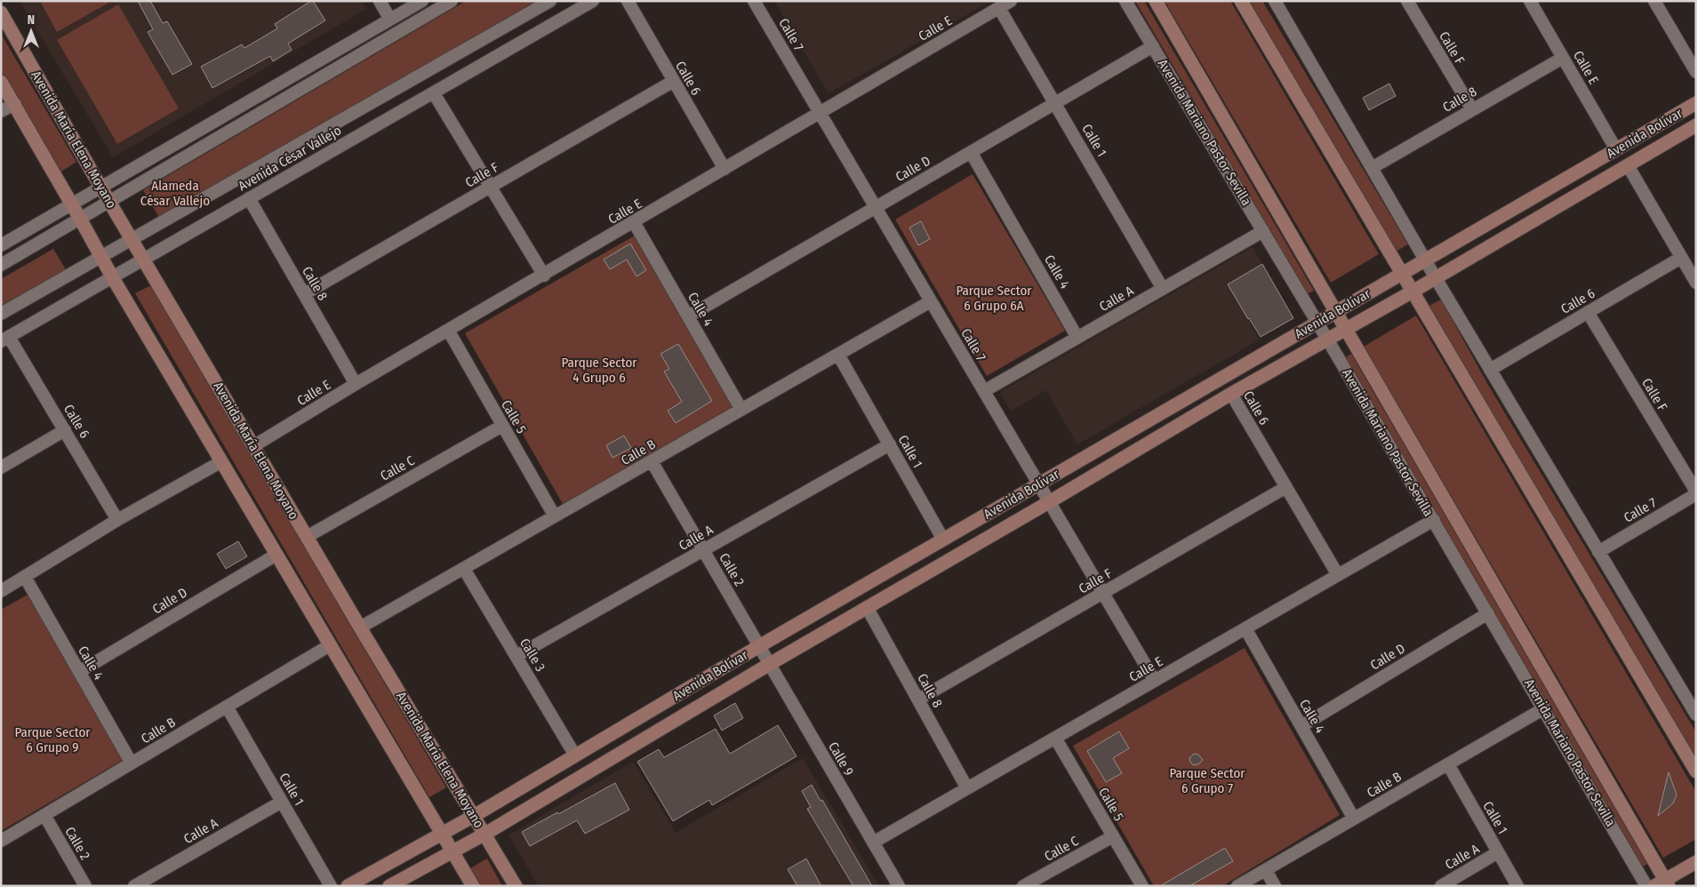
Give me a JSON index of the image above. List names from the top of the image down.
{
  "streets": {
    "street": [
      "Calle E",
      "Calle 7",
      "Calle F",
      "Calle 6",
      "Calle 8",
      "Avenida Mariano Pastor Sevilla",
      "Avenida Bolívar",
      "Avenida María Elena Moyano",
      "Calle 1",
      "Avenida César Vallejo",
      "Calle D",
      "Calle 4",
      "Calle A",
      "Calle 5",
      "Calle B",
      "Calle C",
      "Calle 2",
      "Calle 3",
      "Calle 9"
    ]
  },
  "crossings": [
    ["Calle E", "Calle 7"],
    ["Calle E", "Calle 6"],
    ["Calle E", "Calle 8"],
    ["Calle E", "Avenida Mariano Pastor Sevilla"],
    ["Calle E", "Avenida Bolívar"],
    ["Calle E", "Avenida María Elena Moyano"],
    ["Calle E", "Calle 1"],
    ["Calle E", "Calle 4"],
    ["Calle E", "Calle 5"],
    ["Calle E", "Calle 9"],
    ["Calle 7", "Calle F"],
    ["Calle 7", "Avenida Bolívar"],
    ["Calle 7", "Calle D"],
    ["Calle 7", "Calle A"],
    ["Calle 7", "Calle B"],
    ["Calle F", "Calle 6"],
    ["Calle F", "Calle 8"],
    ["Calle 6", "Avenida Bolívar"],
    ["Calle 6", "Avenida César Vallejo"],
    ["Calle 8", "Avenida Bolívar"],
    ["Calle 8", "Avenida César Vallejo"],
    ["Avenida Mariano Pastor Sevilla", "Avenida Bolívar"],
    ["Avenida Mariano Pastor Sevilla", "Calle D"],
    ["Avenida Mariano Pastor Sevilla", "Calle A"],
    ["Avenida Mariano Pastor Sevilla", "Calle B"],
    ["Avenida Bolívar", "Avenida María Elena Moyano"],
    ["Avenida Bolívar", "Calle 1"],
    ["Avenida Bolívar", "Calle 2"],
    ["Avenida Bolívar", "Calle 3"],
    ["Avenida Bolívar", "Calle 9"],
    ["Avenida María Elena Moyano", "Avenida César Vallejo"],
    ["Avenida María Elena Moyano", "Calle B"],
    ["Avenida María Elena Moyano", "Calle C"],
    ["Calle 1", "Calle D"],
    ["Calle 1", "Calle A"],
    ["Calle 1", "Calle B"],
    ["Calle D", "Calle 4"],
    ["Calle 4", "Calle A"],
    ["Calle 4", "Calle B"],
    ["Calle A", "Calle 2"],
    ["Calle A", "Calle 3"],
    ["Calle 5", "Calle B"],
    ["Calle 5", "Calle C"],
    ["Calle B", "Calle 2"],
    ["Calle B", "Calle 3"],
    ["Calle 2", "Calle 9"]
  ],
  "parks": [
    "Alameda César Vallejo",
    "Parque Sector 6 Grupo 6A",
    "Parque Sector 4 Grupo 6",
    "Parque Sector 6 Grupo 9",
    "Parque Sector 6 Grupo 7"
  ],
  "north": "top"
}
